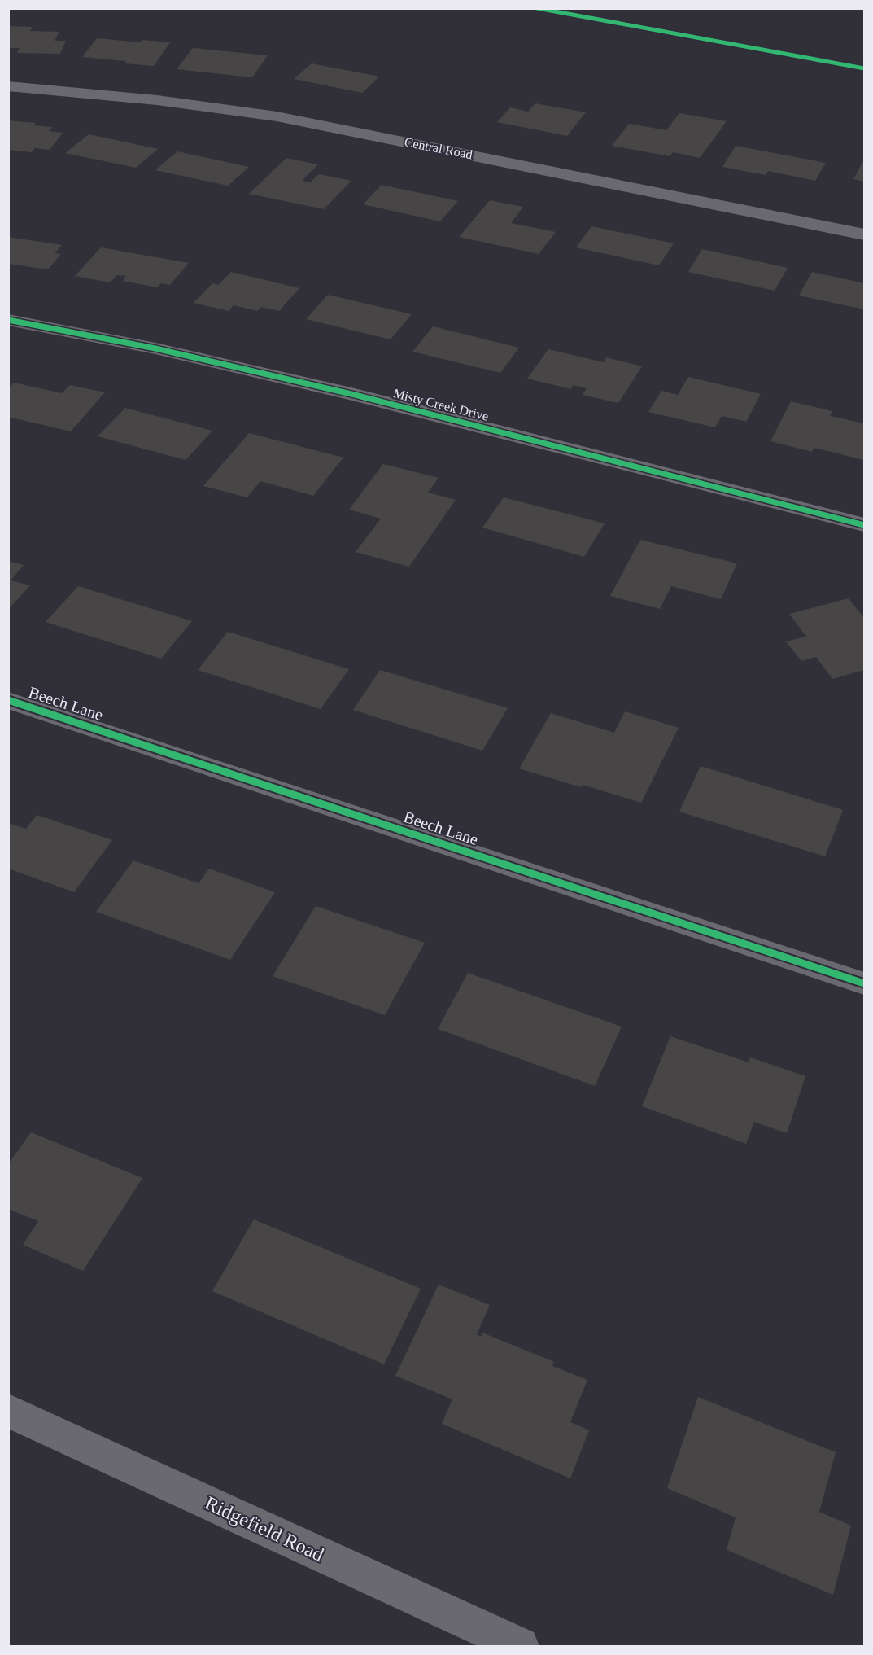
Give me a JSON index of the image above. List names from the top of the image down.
{
  "streets": {
    "street": [
      "Central Road",
      "Misty Creek Drive",
      "Beech Lane",
      "Ridgefield Road"
    ]
  }
}
